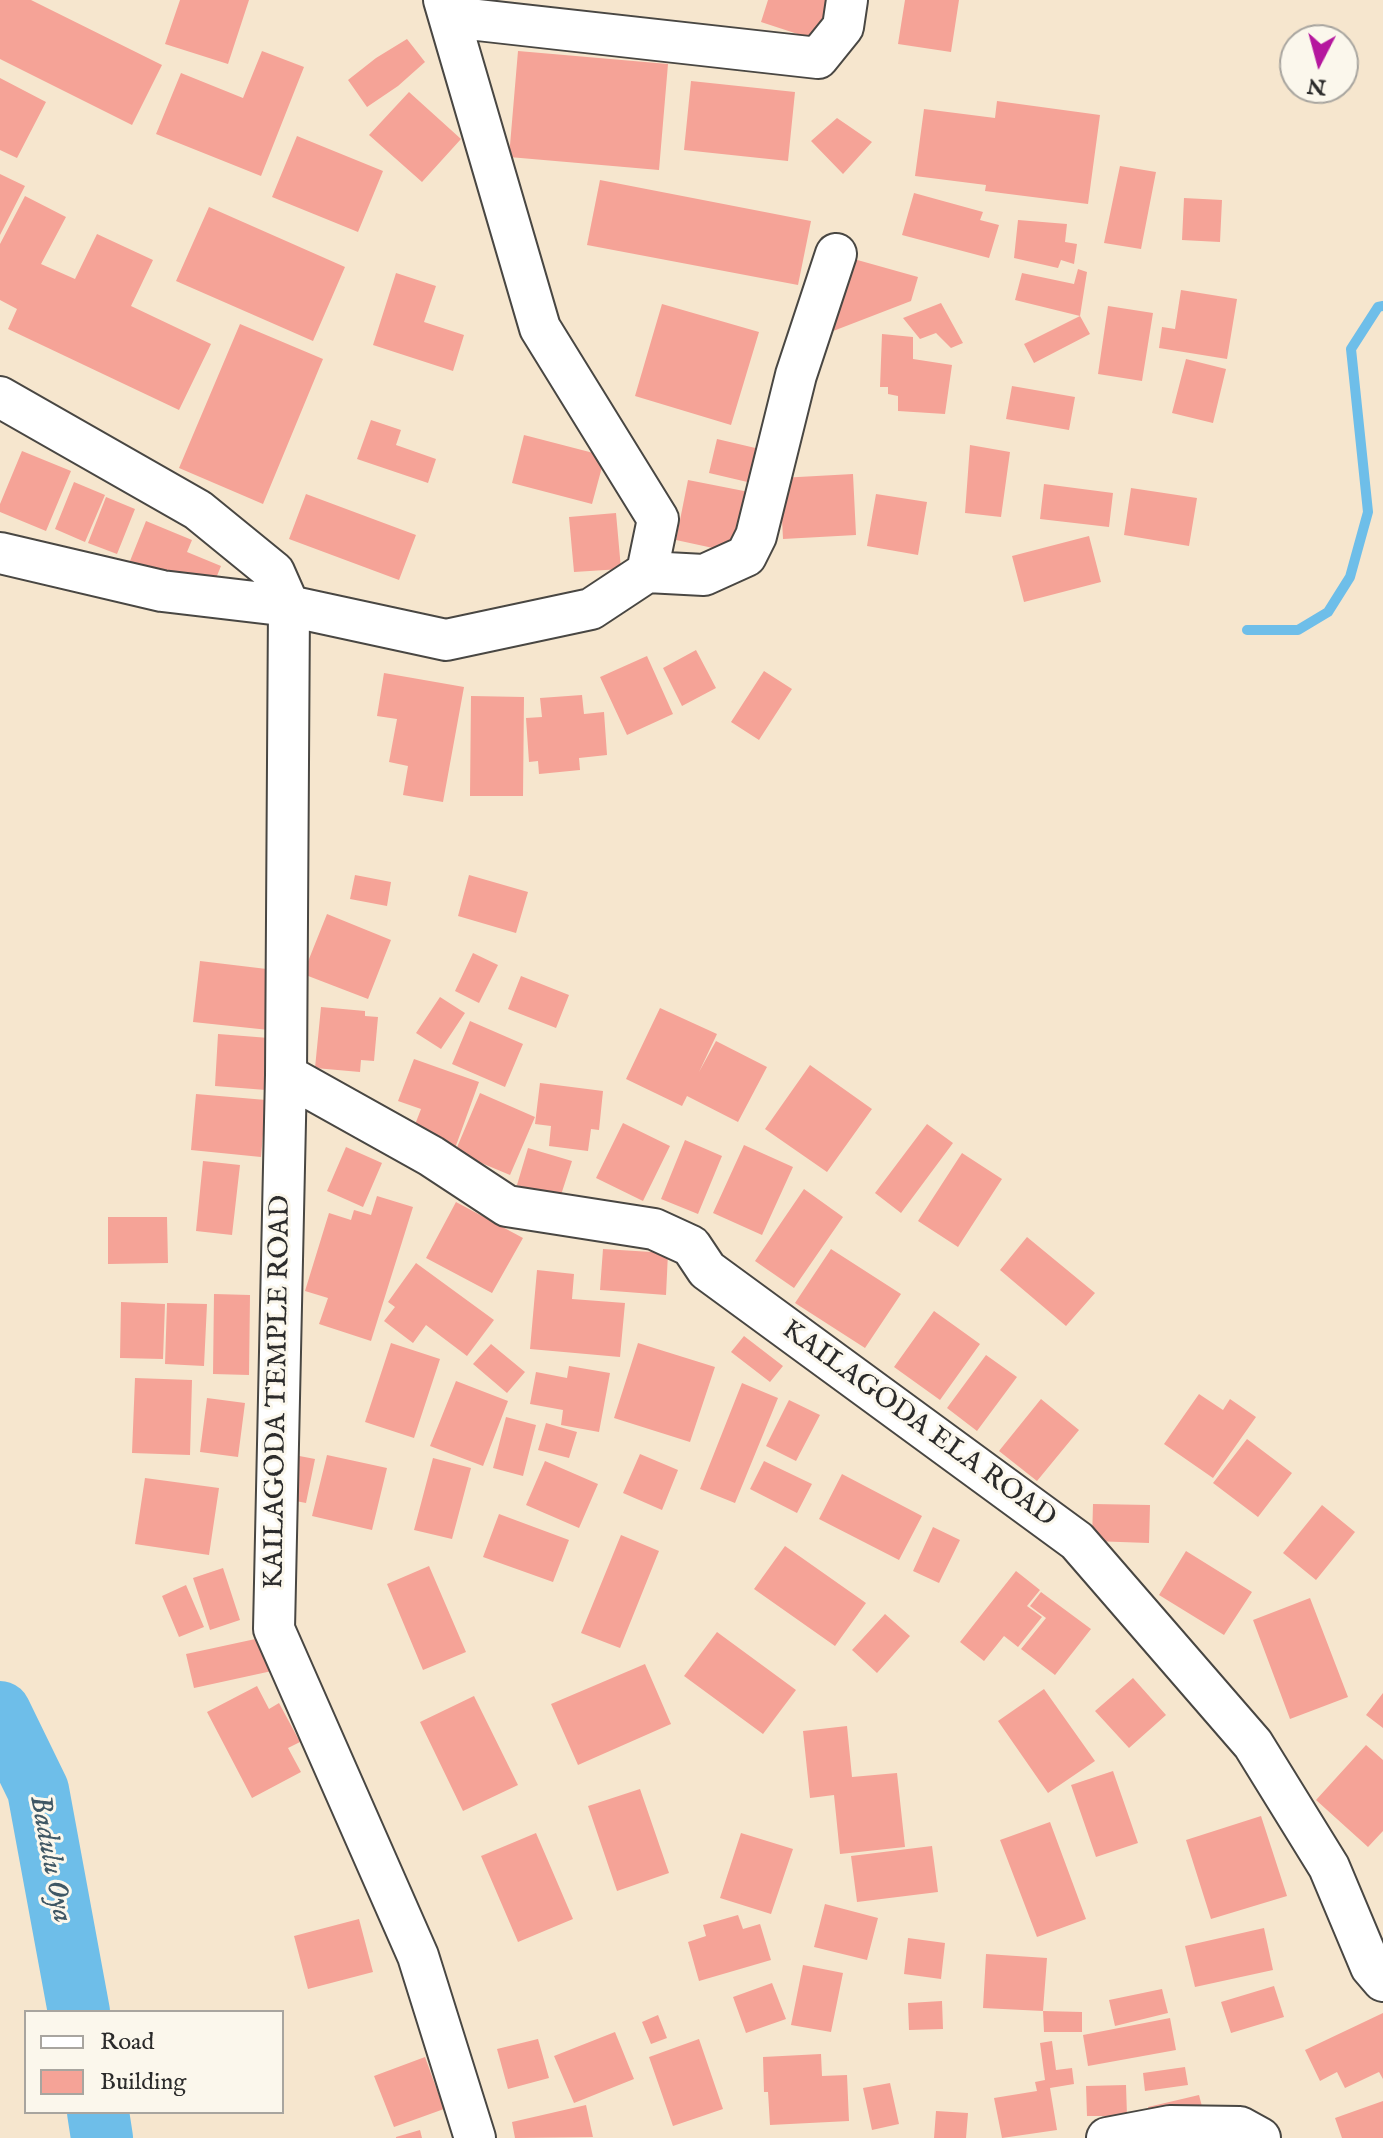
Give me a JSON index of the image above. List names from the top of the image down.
{
  "streets": {
    "street": ["KAILAGODA TEMPLE ROAD", "KAILAGODA ELA ROAD"]
  },
  "crossings": [
    ["KAILAGODA TEMPLE ROAD", "KAILAGODA ELA ROAD"]
  ],
  "water": ["Badulu Oya"],
  "legend": ["Road", "Building"],
  "north": "bottom"
}
